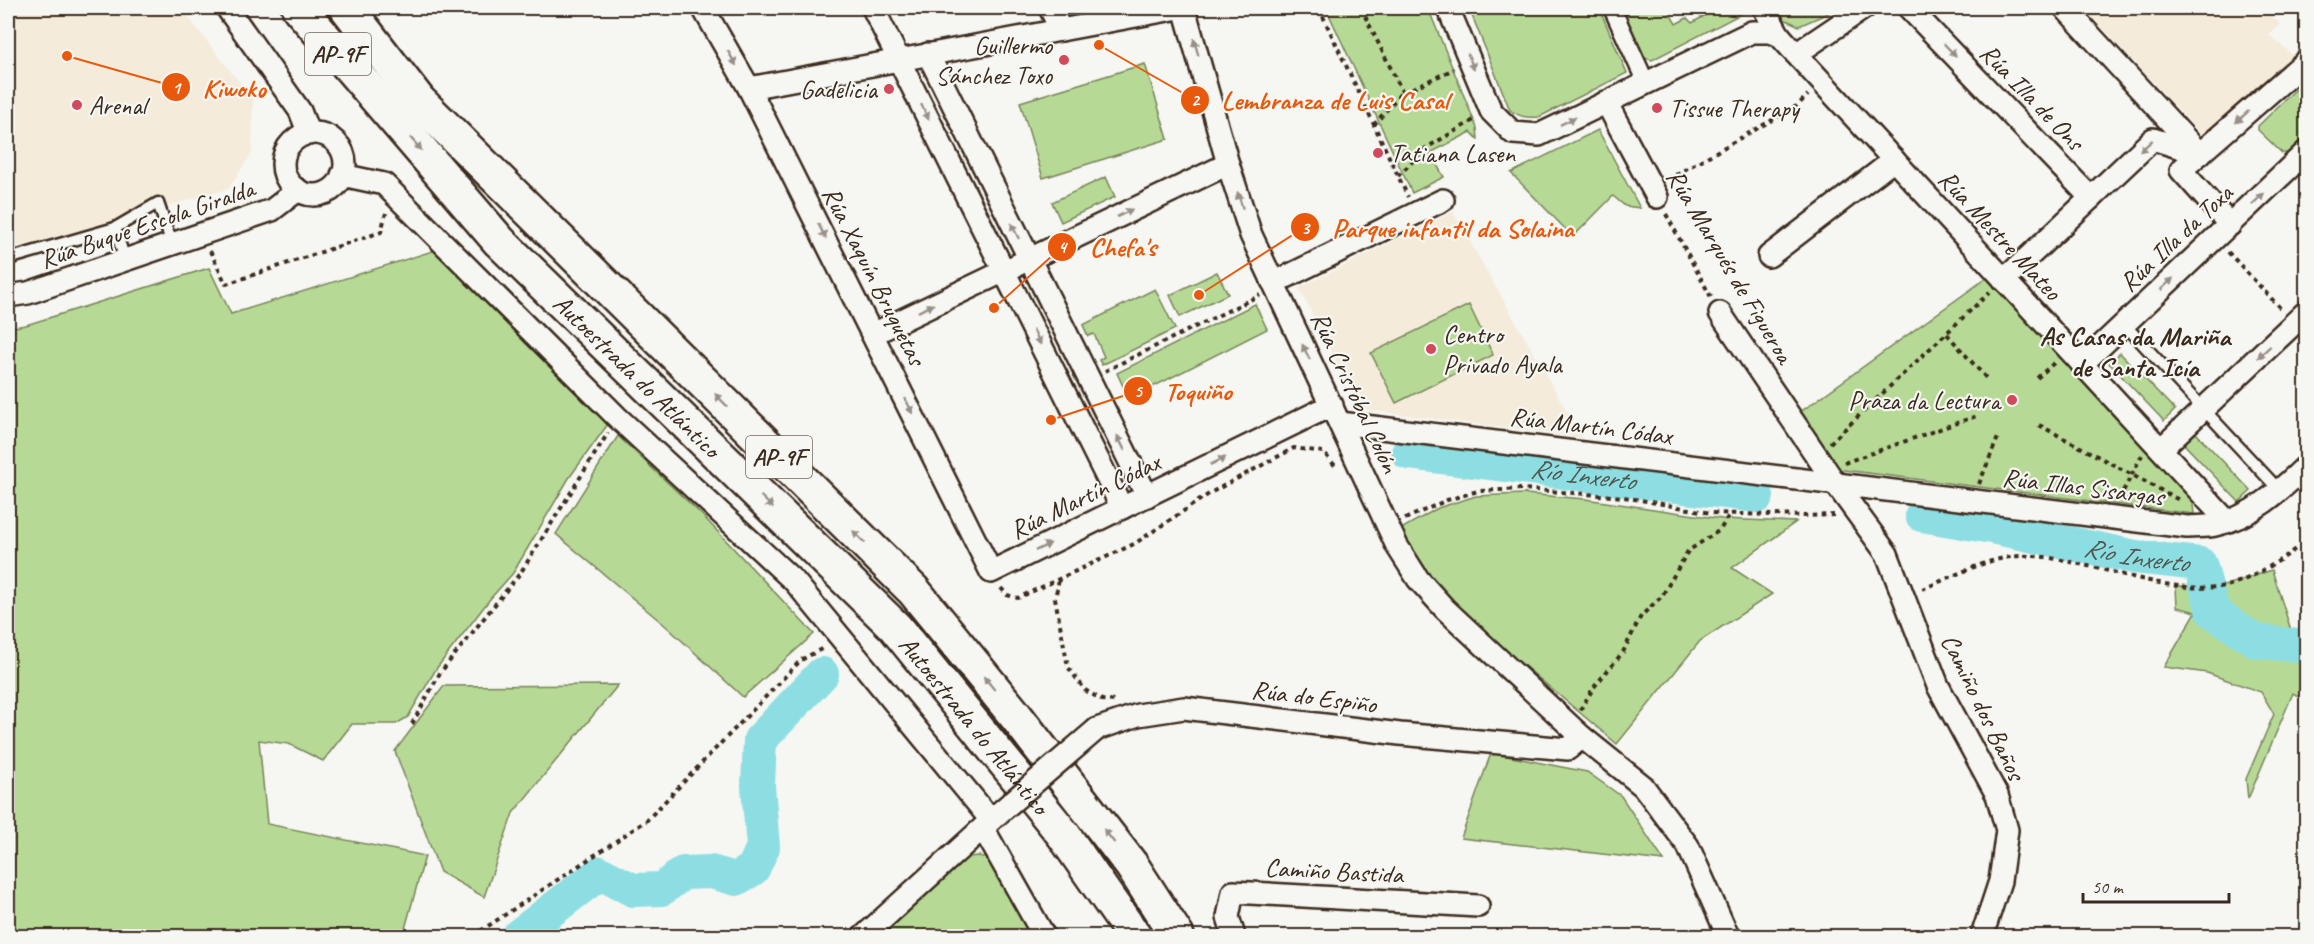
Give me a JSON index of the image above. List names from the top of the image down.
{
  "streets": {
    "highway": ["AP-9F", "Autoestrada do Atlántico"],
    "street": [
      "Rúa Illa de Ons",
      "Rúa Buque Escola Giralda",
      "Rúa Mestre Mateo",
      "Rúa Illa da Toxa",
      "Rúa Marqués de Figueroa",
      "Rúa Xaquín Bruquetas",
      "Rúa Cristóbal Colón",
      "Rúa Martín Códax",
      "Rúa Illas Sisargas",
      "Rúa do Espiño",
      "Camiño dos Baños",
      "Camiño Bastida"
    ]
  },
  "crossings": [
    ["Rúa Mestre Mateo", "Rúa Illa da Toxa"],
    ["Rúa Mestre Mateo", "Rúa Illas Sisargas"],
    ["Rúa Marqués de Figueroa", "Rúa Martín Códax"],
    ["Rúa Marqués de Figueroa", "Rúa Illas Sisargas"],
    ["Rúa Marqués de Figueroa", "Camiño dos Baños"],
    ["Rúa Xaquín Bruquetas", "Rúa Martín Códax"],
    ["Rúa Cristóbal Colón", "Rúa Martín Códax"],
    ["Rúa Cristóbal Colón", "Rúa do Espiño"],
    ["Rúa Martín Códax", "Rúa Illas Sisargas"],
    ["Rúa Martín Códax", "Camiño dos Baños"],
    ["Rúa Illas Sisargas", "Camiño dos Baños"]
  ],
  "one_way": ["Rúa Cristóbal Colón", "Rúa Martín Códax"],
  "districts": ["As Casas da Mariña de Santa Icía"],
  "water": ["Río Inxerto"],
  "places": [
    "Lembranza de Luis Casal",
    "Kiwoko",
    "Guillermo Sánchez Toxo",
    "Gadelicia",
    "Arenal",
    "Tissue Therapy",
    "Tatiana Lasen",
    "Parque infantil da Solaina",
    "Chefa's",
    "Centro Privado Ayala",
    "Praza da Lectura",
    "Toquiño"
  ],
  "scale_bar": "50 m"
}
